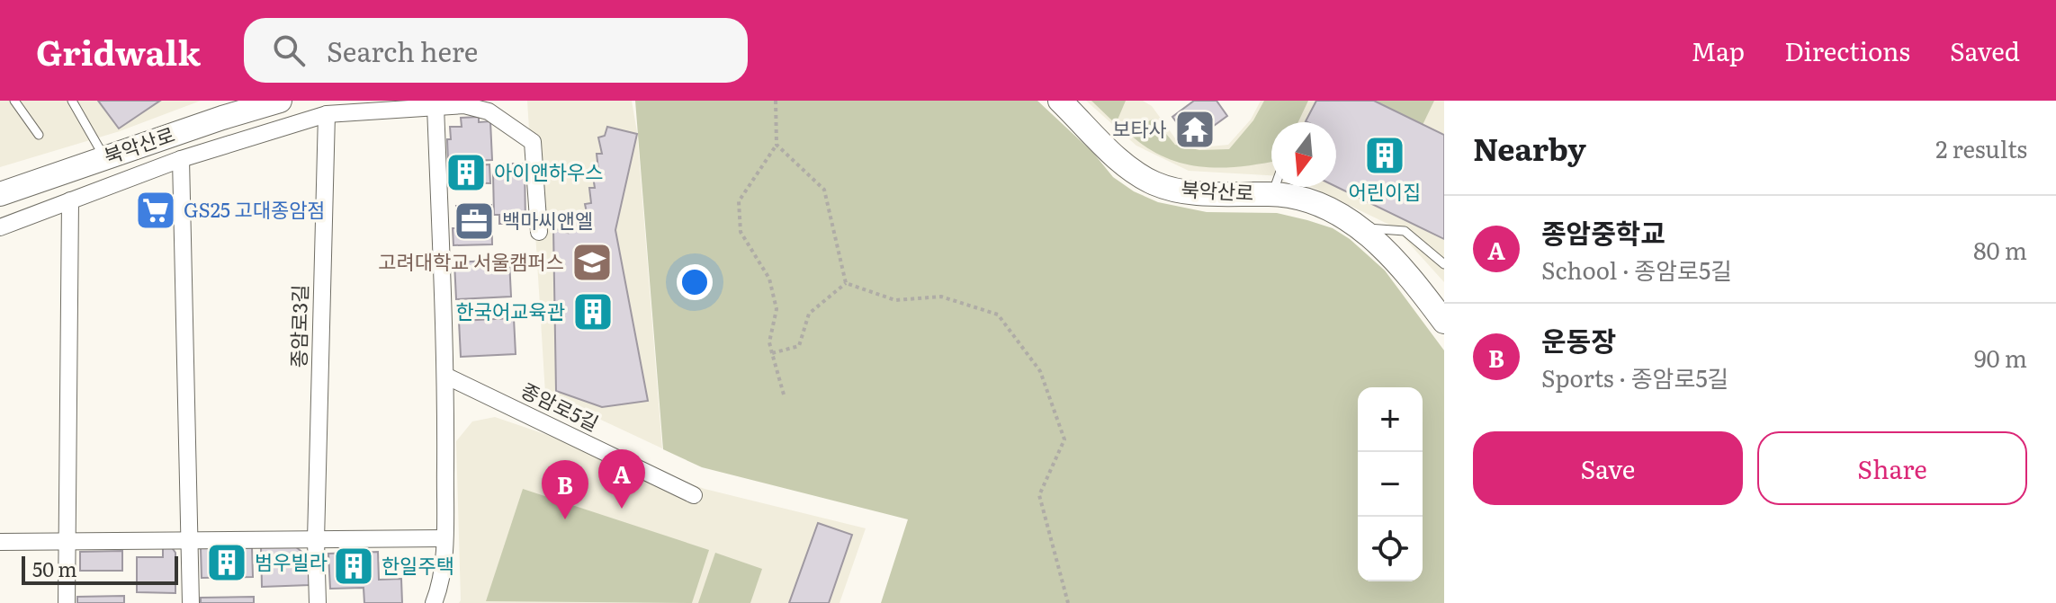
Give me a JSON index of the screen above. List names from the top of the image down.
{
  "streets": {
    "street": ["북악산로", "종암로3길", "종암로5길"]
  },
  "places": {
    "temple": ["보타사"],
    "building": [
      "어린이집",
      "아이앤하우스",
      "한국어교육관",
      "범우빌라",
      "한일주택"
    ],
    "supermarket": ["GS25 고대종암점"],
    "office": ["백마씨앤엘"],
    "school or university": ["고려대학교 서울캠퍼스"]
  },
  "scale_bar": "50 m",
  "north": "bottom",
  "page": {
    "header": "Gridwalk",
    "search": "Search here",
    "nav": ["Map", "Directions", "Saved"],
    "heading": ["Nearby", "2 results"],
    "list": [
      {
        "mark": "A",
        "name": "종암중학교",
        "note": "School · 종암로5길",
        "value": "80 m"
      },
      {
        "mark": "B",
        "name": "운동장",
        "note": "Sports · 종암로5길",
        "value": "90 m"
      }
    ],
    "map_buttons": ["+", "−"],
    "buttons": ["Save", "Share"],
    "pins": ["A", "B"],
    "scale": "50 m"
  }
}
